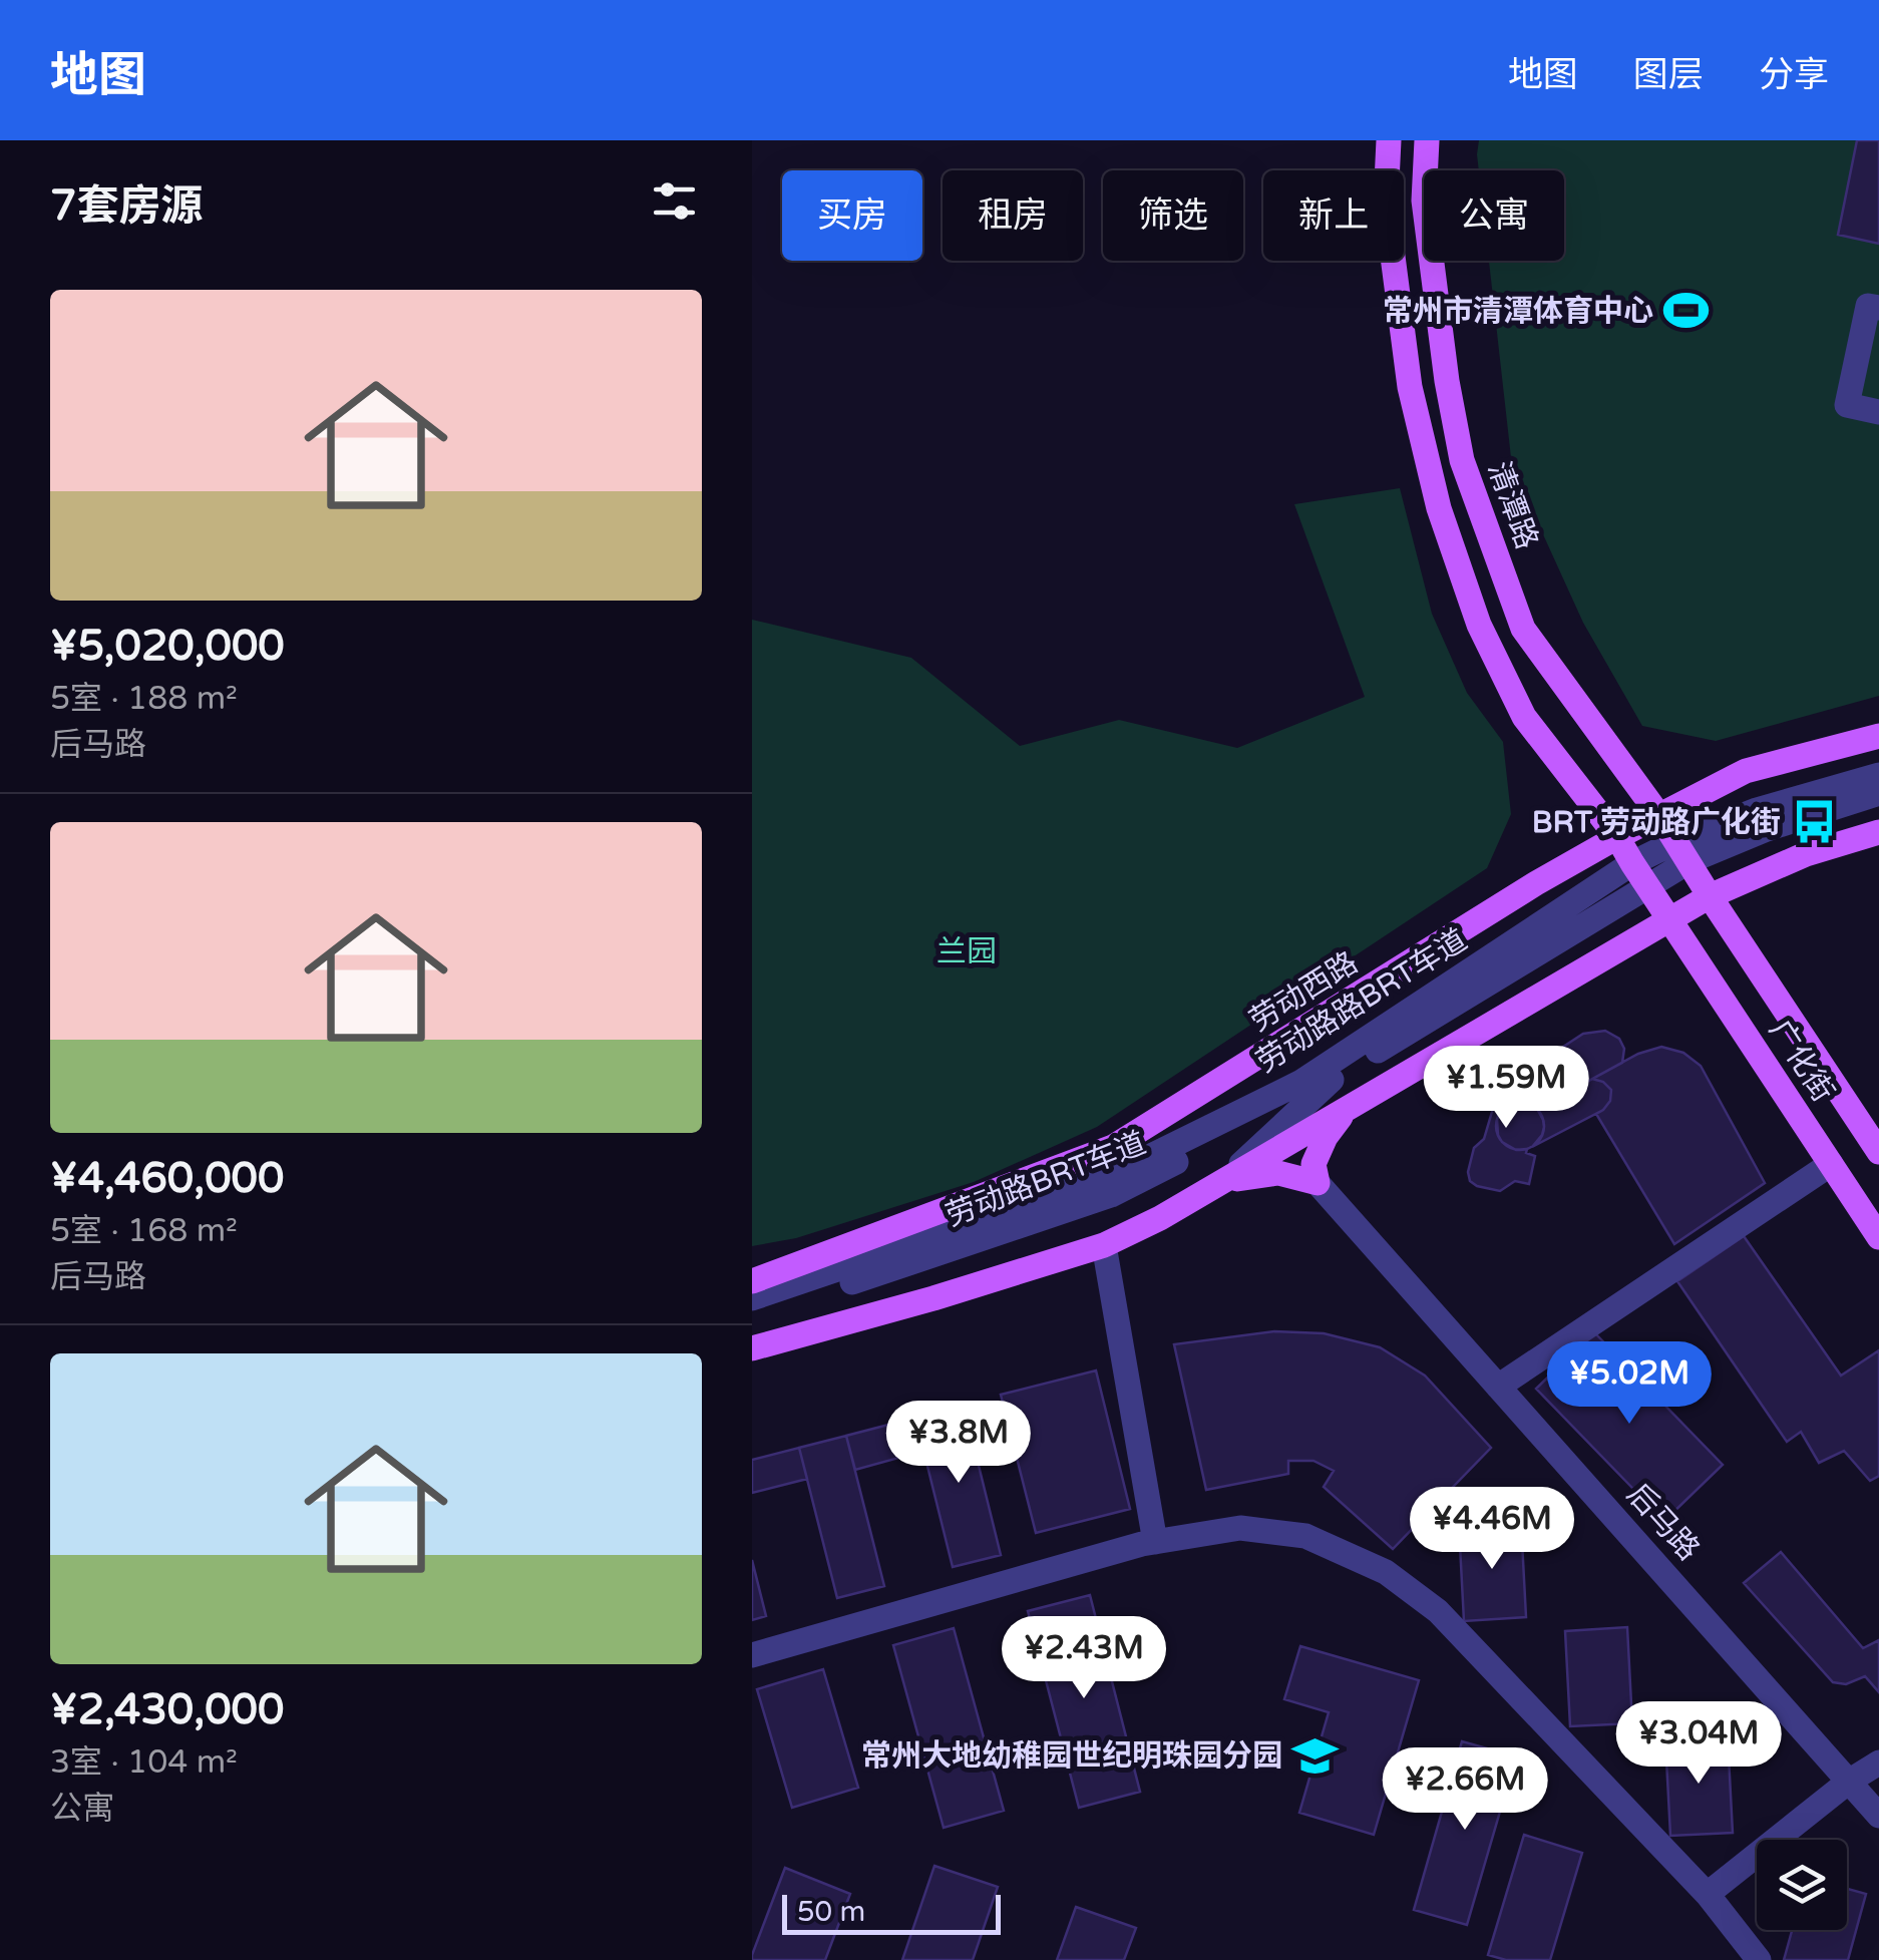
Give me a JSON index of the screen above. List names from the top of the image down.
{
  "streets": {
    "main road": ["清潭路", "劳动西路", "广化街"],
    "street": ["劳动路路BRT车道", "劳动路BRT车道", "后马路"]
  },
  "crossings": [
    ["清潭路", "劳动西路"],
    ["清潭路", "劳动路路BRT车道"],
    ["清潭路", "广化街"],
    ["清潭路", "劳动路BRT车道"],
    ["劳动西路", "广化街"],
    ["劳动路路BRT车道", "广化街"],
    ["劳动路路BRT车道", "劳动路BRT车道"],
    ["广化街", "劳动路BRT车道"]
  ],
  "parks": ["兰园"],
  "places": {
    "sports": ["常州市清潭体育中心"],
    "bus stop": ["BRT 劳动路广化街"],
    "school or university": ["常州大地幼稚园世纪明珠园分园"]
  },
  "scale_bar": "50 m",
  "page": {
    "header": "地图",
    "nav": ["地图", "图层", "分享"],
    "heading": "7套房源",
    "chip": [
      "买房",
      "租房",
      "筛选",
      "新上",
      "公寓"
    ],
    "list": [
      {
        "name": "¥5,020,000",
        "note": "5室 · 188 m² · 后马路"
      },
      {
        "name": "¥4,460,000",
        "note": "5室 · 168 m² · 后马路"
      },
      {
        "name": "¥2,430,000",
        "note": "3室 · 104 m² · 公寓"
      }
    ],
    "price": [
      "¥1.59M",
      "¥5.02M",
      "¥3.8M",
      "¥4.46M",
      "¥2.43M",
      "¥3.04M",
      "¥2.66M"
    ],
    "scale": "50 m"
  }
}
